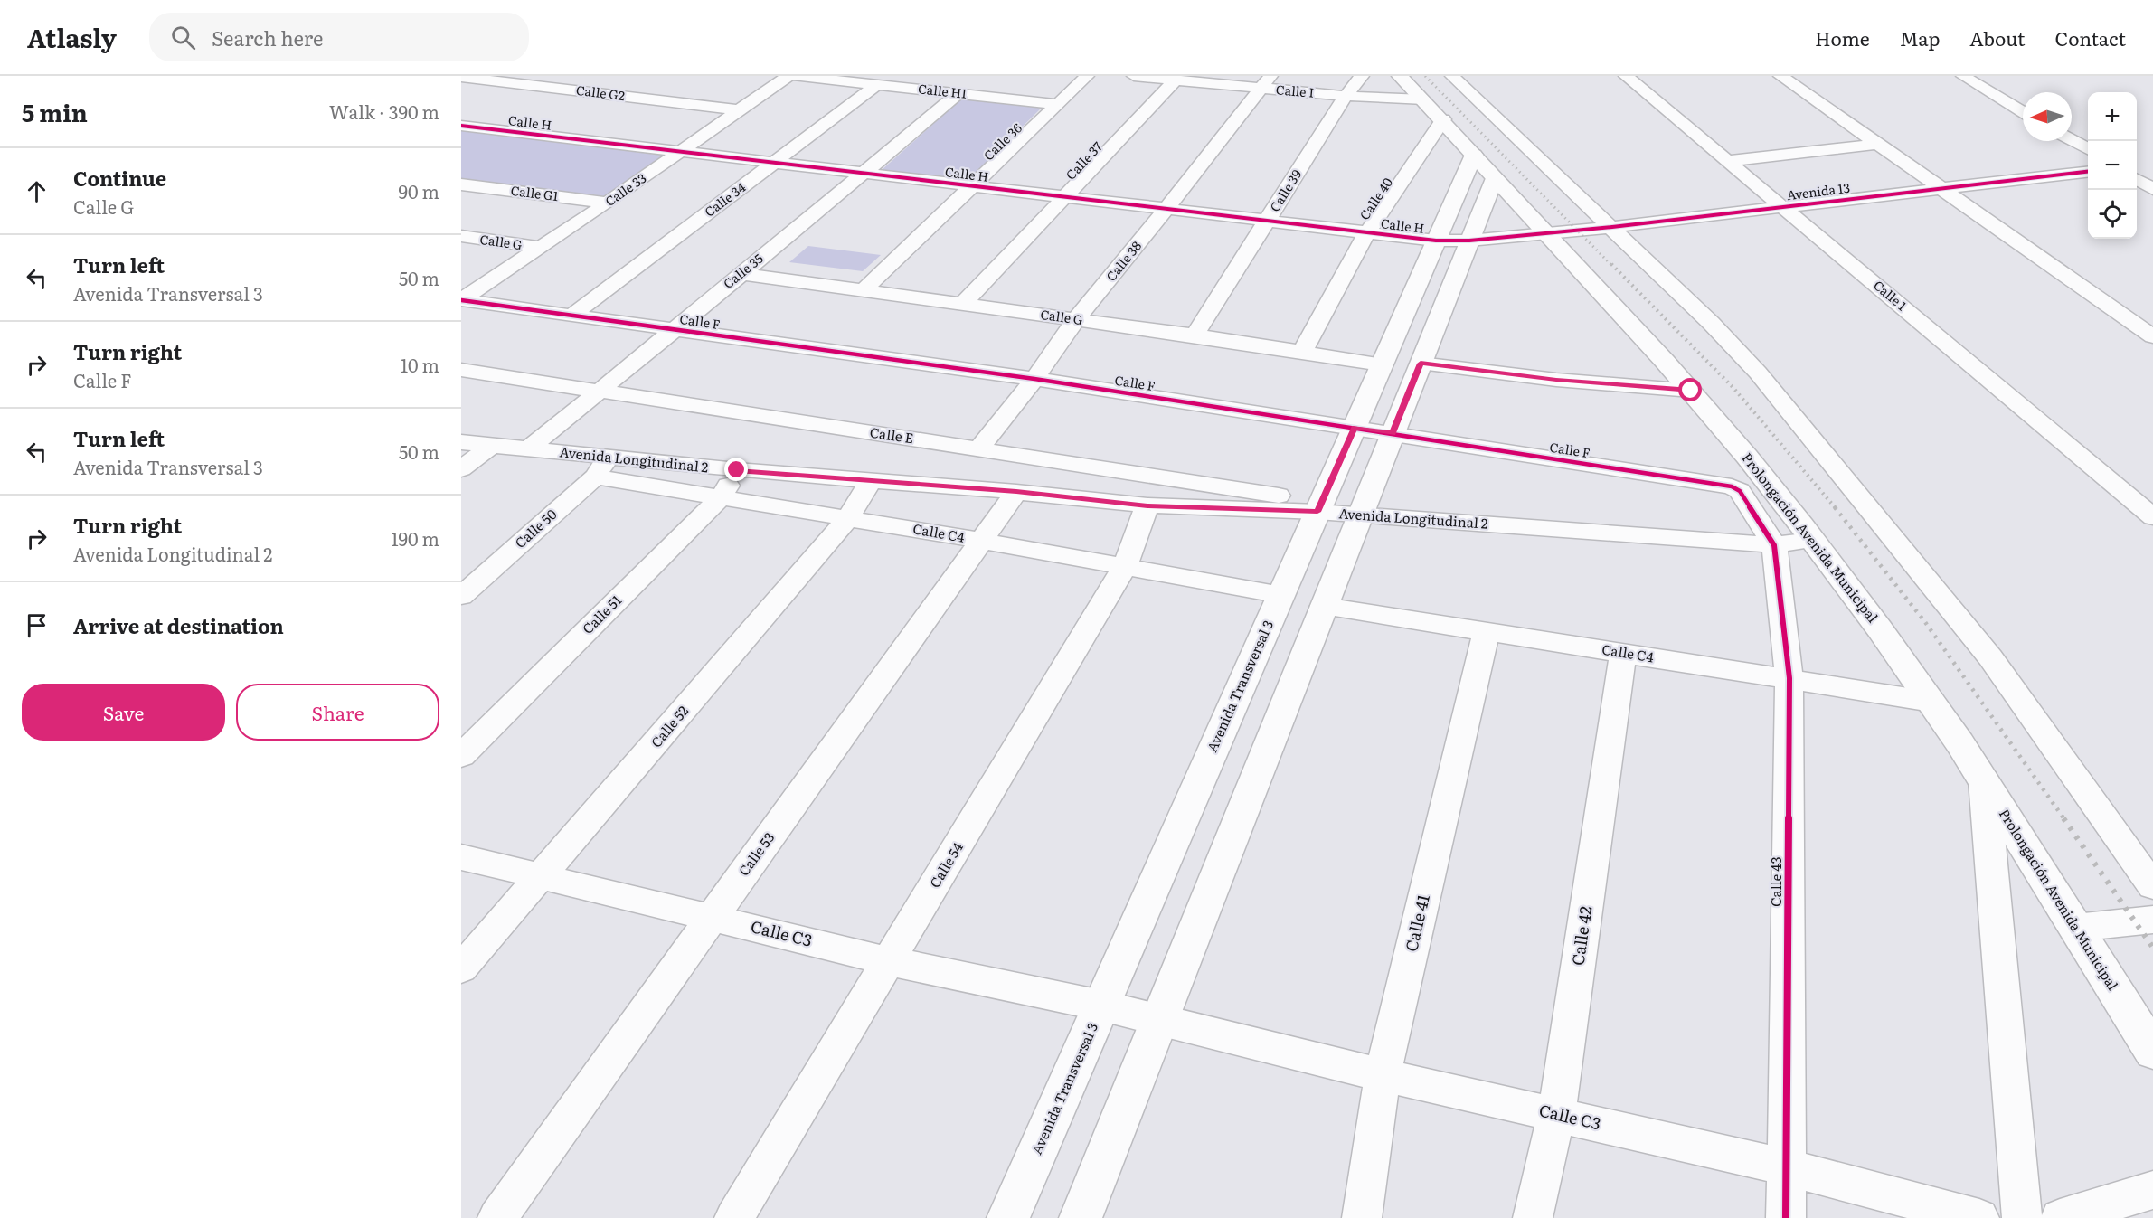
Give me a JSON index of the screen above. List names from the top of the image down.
{
  "streets": {
    "street": [
      "Calle H1",
      "Calle I",
      "Calle G2",
      "Calle H",
      "Calle 36",
      "Calle 37",
      "Calle 33",
      "Calle 39",
      "Avenida 13",
      "Calle G1",
      "Calle 40",
      "Calle 34",
      "Calle G",
      "Calle 38",
      "Calle 35",
      "Calle 1",
      "Calle F",
      "Calle E",
      "Avenida Longitudinal 2",
      "Calle 50",
      "Calle C4",
      "Prolongación Avenida Municipal",
      "Calle 51",
      "Avenida Transversal 3",
      "Calle 52",
      "Calle 53",
      "Calle 54",
      "Calle 43",
      "Calle 41",
      "Calle C3",
      "Calle 42"
    ]
  },
  "crossings": [
    ["Calle H1", "Calle 36"],
    ["Calle H1", "Calle 34"],
    ["Calle H1", "Calle 35"],
    ["Calle I", "Calle 37"],
    ["Calle I", "Calle 39"],
    ["Calle I", "Calle 38"],
    ["Calle I", "Prolongación Avenida Municipal"],
    ["Calle G2", "Calle 33"],
    ["Calle H", "Calle 36"],
    ["Calle H", "Calle 37"],
    ["Calle H", "Calle 33"],
    ["Calle H", "Calle 39"],
    ["Calle H", "Avenida 13"],
    ["Calle H", "Calle 40"],
    ["Calle H", "Calle 34"],
    ["Calle H", "Calle 38"],
    ["Calle H", "Calle 35"],
    ["Calle H", "Prolongación Avenida Municipal"],
    ["Calle H", "Avenida Transversal 3"],
    ["Calle 36", "Calle G"],
    ["Calle 37", "Calle G"],
    ["Calle 33", "Calle G1"],
    ["Calle 33", "Calle G"],
    ["Calle 33", "Calle F"],
    ["Calle 39", "Calle G"],
    ["Avenida 13", "Calle 1"],
    ["Avenida 13", "Prolongación Avenida Municipal"],
    ["Calle 40", "Calle G"],
    ["Calle 40", "Prolongación Avenida Municipal"],
    ["Calle 34", "Calle F"],
    ["Calle G", "Calle 38"],
    ["Calle G", "Calle 35"],
    ["Calle G", "Avenida Transversal 3"],
    ["Calle 38", "Calle F"],
    ["Calle 38", "Calle E"],
    ["Calle 35", "Calle F"],
    ["Calle 35", "Calle E"],
    ["Calle 35", "Avenida Longitudinal 2"],
    ["Calle F", "Avenida Longitudinal 2"],
    ["Calle F", "Avenida Transversal 3"],
    ["Calle F", "Calle 43"],
    ["Calle E", "Avenida Longitudinal 2"],
    ["Calle E", "Avenida Transversal 3"],
    ["Avenida Longitudinal 2", "Calle 50"],
    ["Avenida Longitudinal 2", "Calle C4"],
    ["Avenida Longitudinal 2", "Prolongación Avenida Municipal"],
    ["Avenida Longitudinal 2", "Calle 51"],
    ["Avenida Longitudinal 2", "Avenida Transversal 3"],
    ["Avenida Longitudinal 2", "Calle 52"],
    ["Avenida Longitudinal 2", "Calle 53"],
    ["Avenida Longitudinal 2", "Calle 54"],
    ["Avenida Longitudinal 2", "Calle 43"],
    ["Calle 50", "Calle C4"],
    ["Calle C4", "Prolongación Avenida Municipal"],
    ["Calle C4", "Calle 51"],
    ["Calle C4", "Avenida Transversal 3"],
    ["Calle C4", "Calle 52"],
    ["Calle C4", "Calle 53"],
    ["Calle C4", "Calle 54"],
    ["Calle C4", "Calle 43"],
    ["Calle C4", "Calle 41"],
    ["Calle C4", "Calle 42"],
    ["Prolongación Avenida Municipal", "Avenida Transversal 3"],
    ["Avenida Transversal 3", "Calle C3"],
    ["Calle 52", "Calle C3"],
    ["Calle 53", "Calle C3"],
    ["Calle 54", "Calle C3"],
    ["Calle 43", "Calle C3"],
    ["Calle 41", "Calle C3"],
    ["Calle C3", "Calle 42"]
  ],
  "north": "left",
  "page": {
    "header": "Atlasly",
    "search": "Search here",
    "nav": [
      "Home",
      "Map",
      "About",
      "Contact"
    ],
    "heading": ["5 min", "Walk · 390 m"],
    "map_buttons": ["+", "−"],
    "list": [
      ["Continue", "Calle G", "90 m"],
      ["Turn left", "Avenida Transversal 3", "50 m"],
      ["Turn right", "Calle F", "10 m"],
      ["Turn left", "Avenida Transversal 3", "50 m"],
      ["Turn right", "Avenida Longitudinal 2", "190 m"],
      "Arrive at destination"
    ],
    "buttons": ["Save", "Share"]
  }
}
